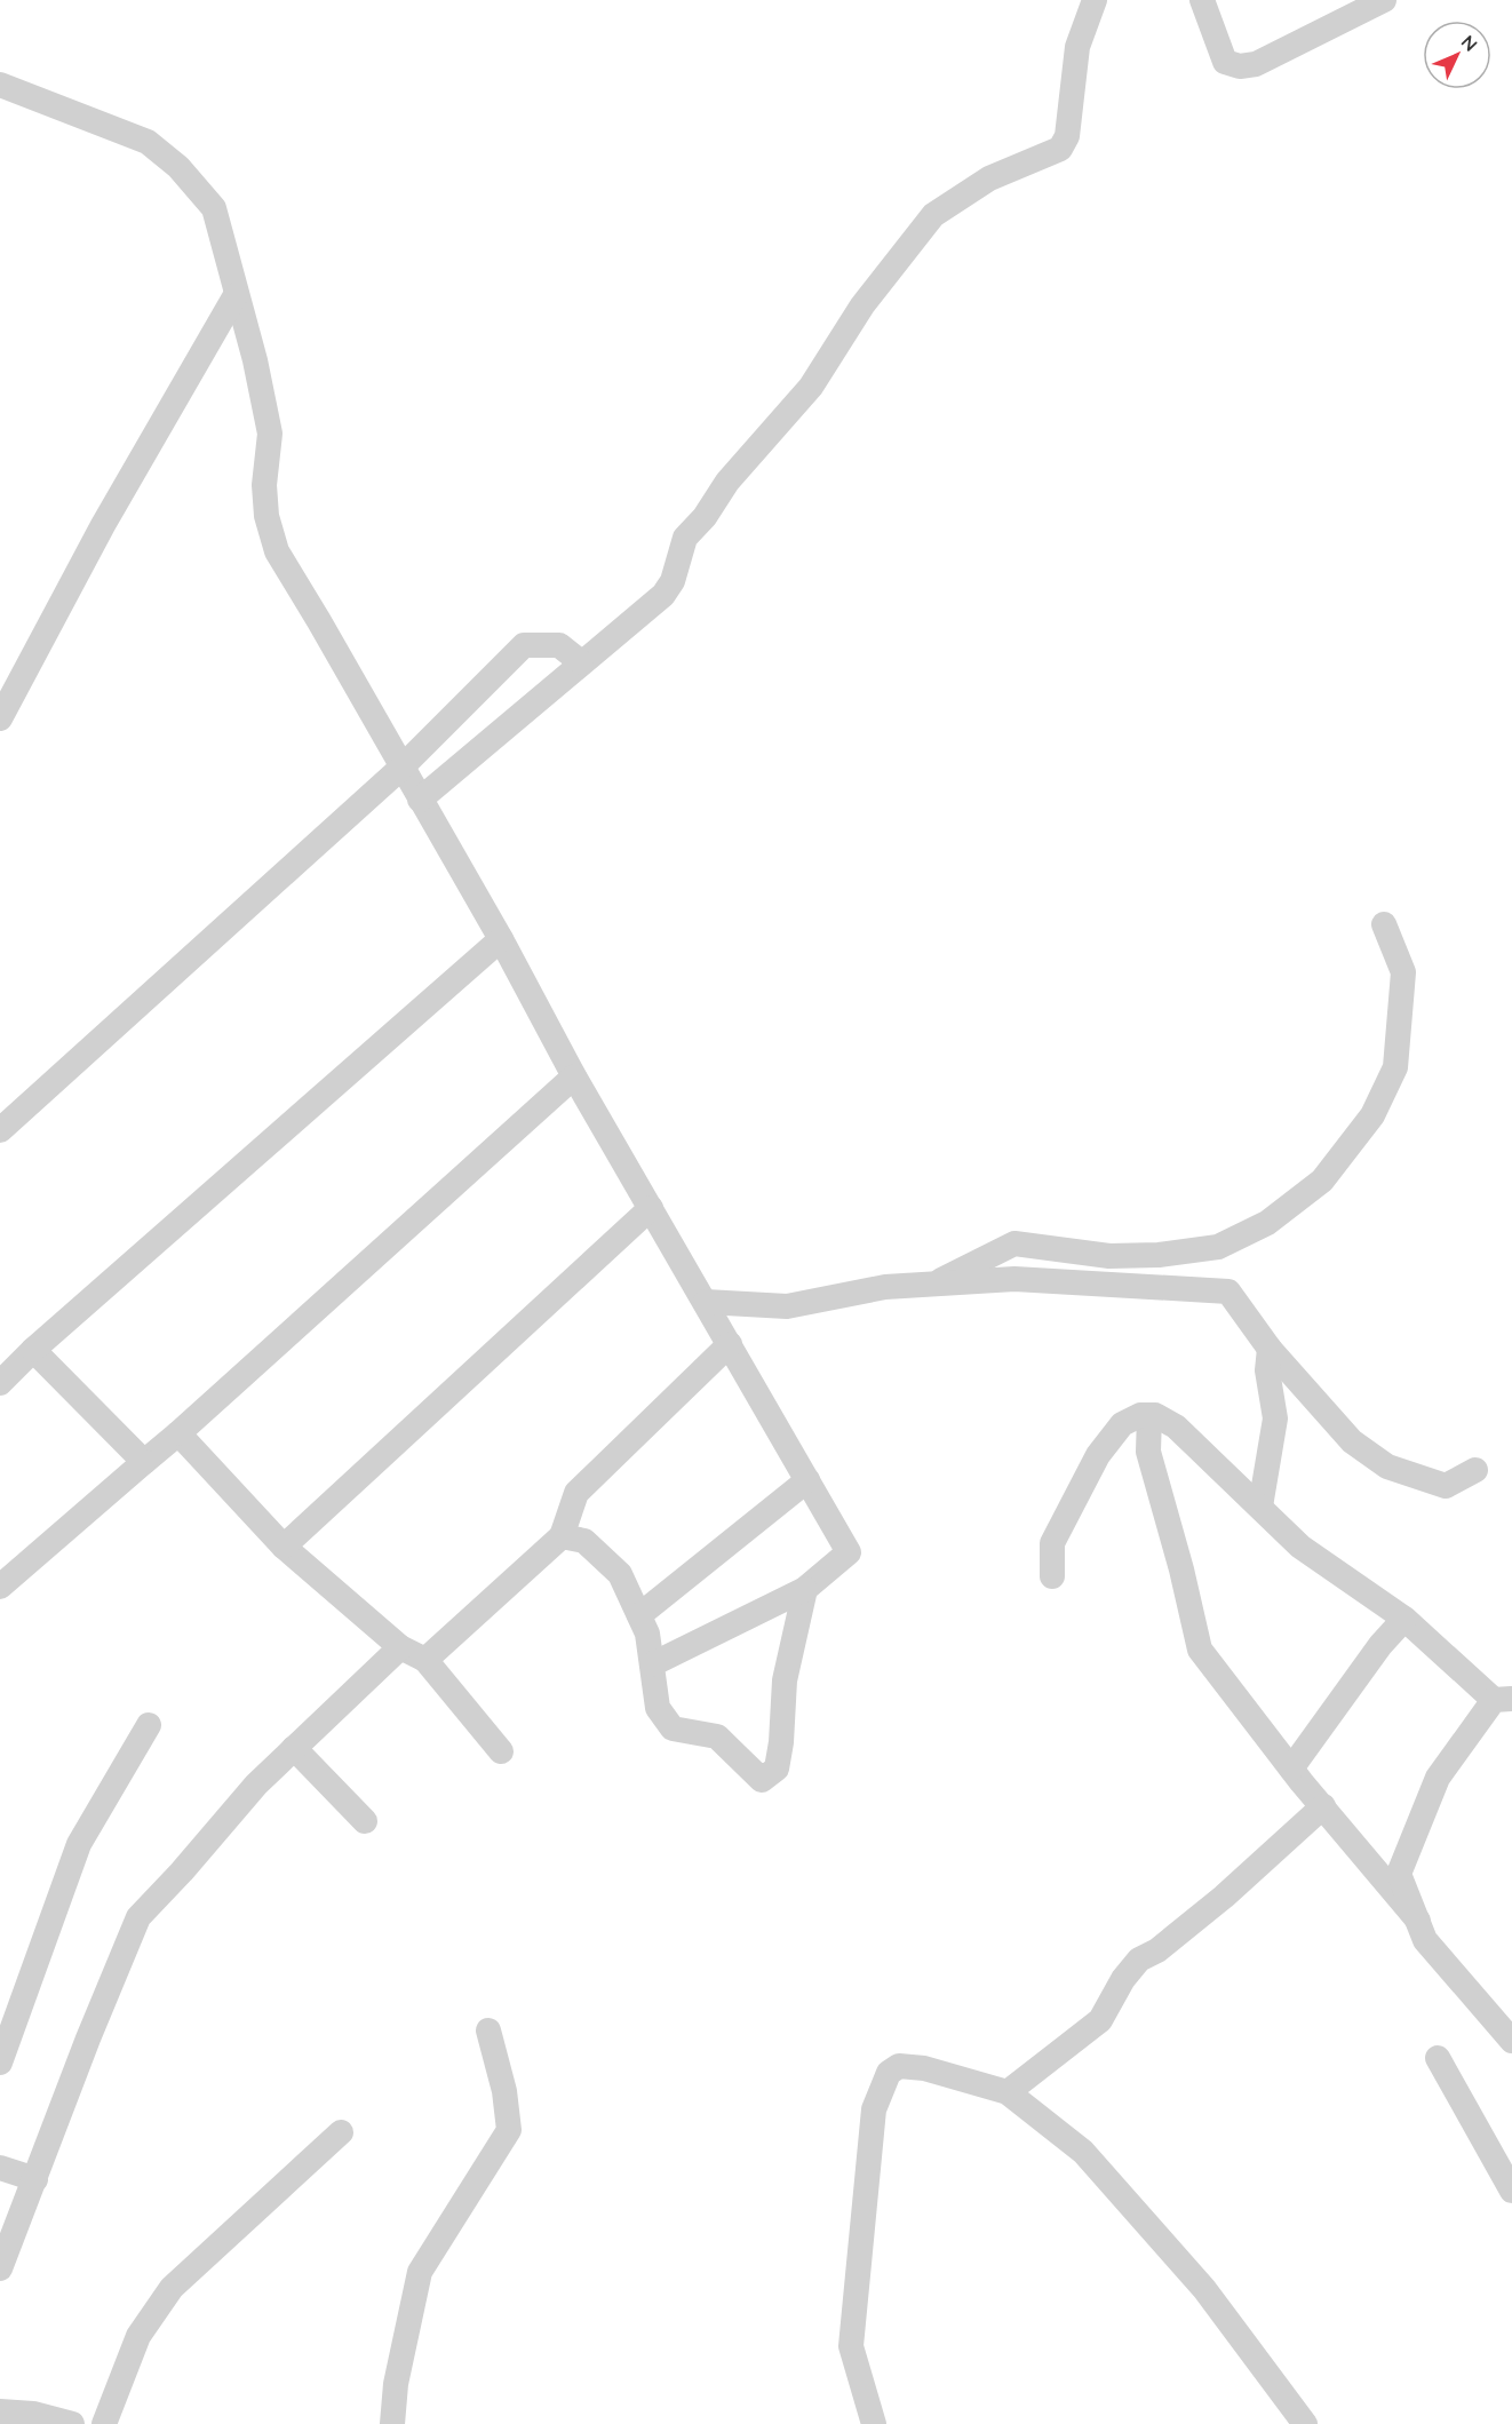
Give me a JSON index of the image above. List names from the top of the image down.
{
  "north": "top right"
}
